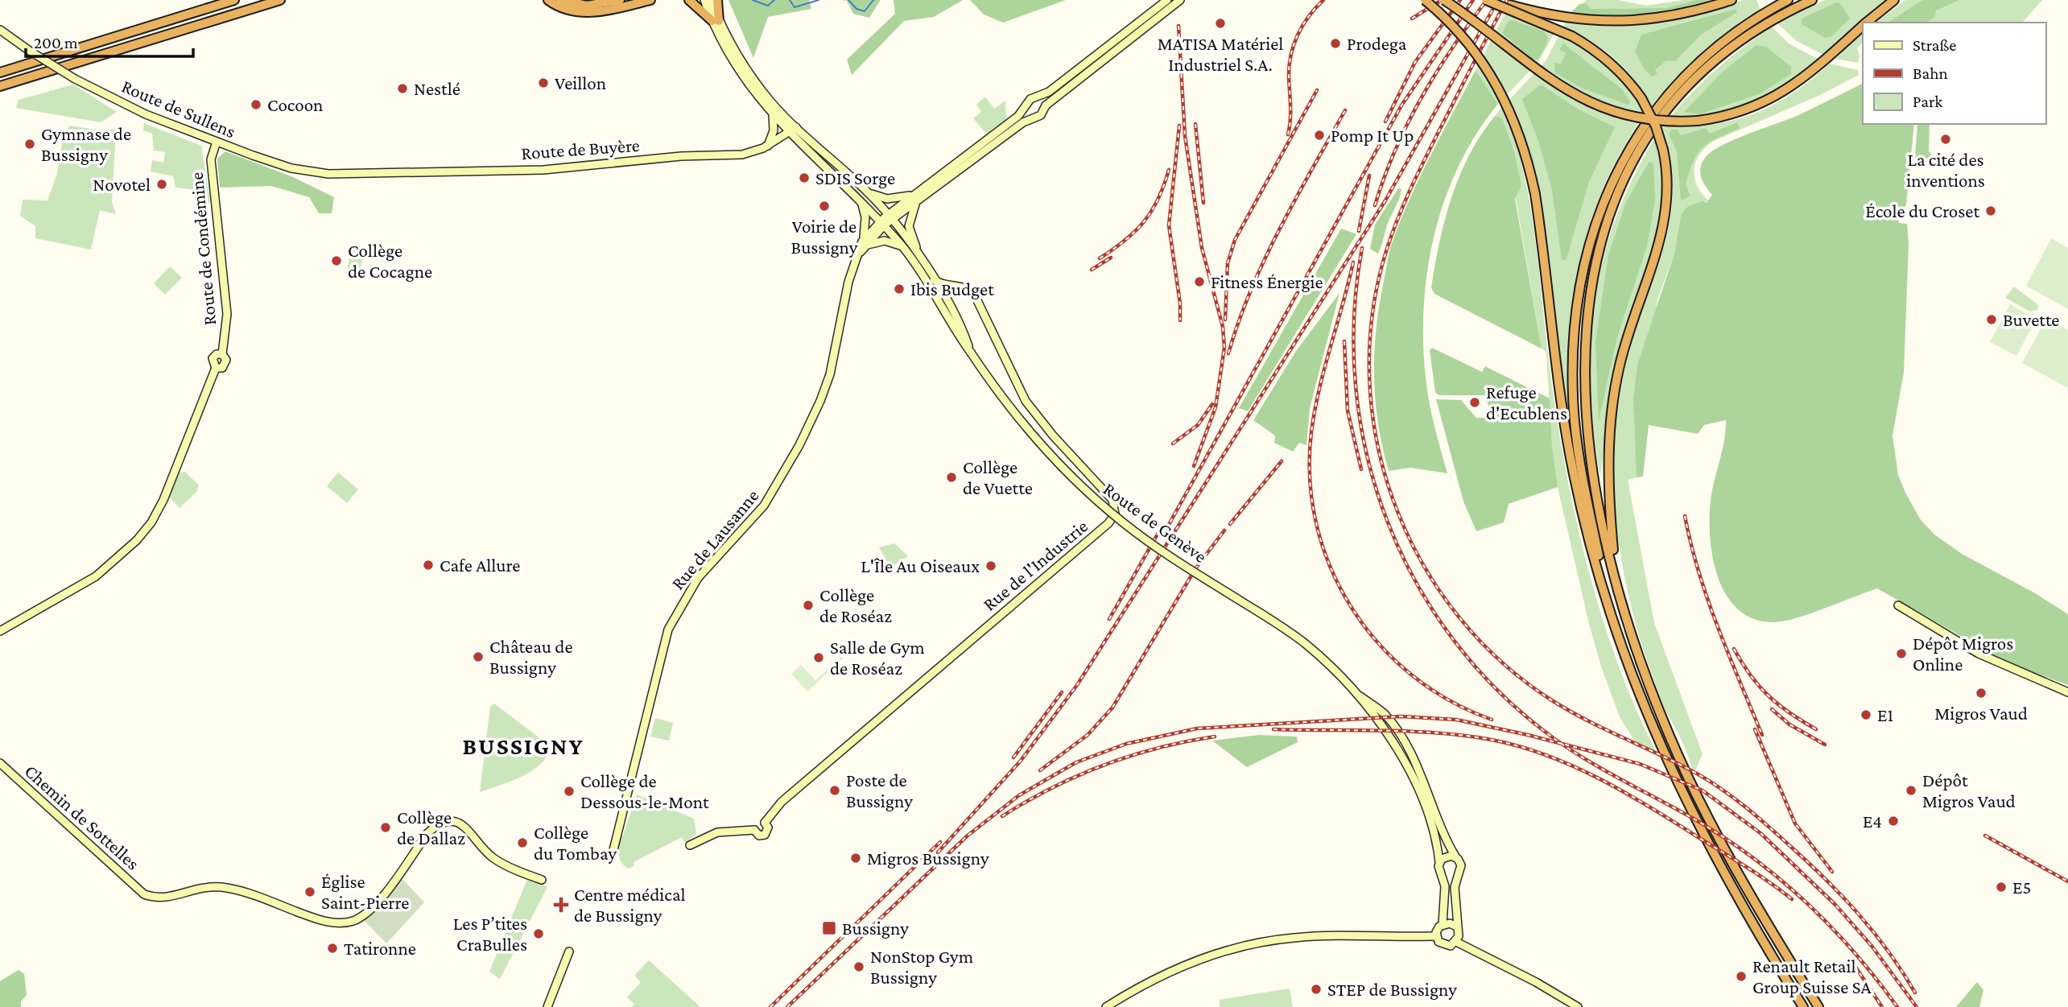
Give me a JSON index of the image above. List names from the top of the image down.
{
  "streets": {
    "main road": [
      "Route de Sullens",
      "Route de Buyère",
      "Route de Condémine",
      "Route de Genève",
      "Rue de Lausanne",
      "Rue de l'Industrie",
      "Chemin de Sottelles"
    ]
  },
  "crossings": [
    ["Route de Sullens", "Route de Buyère"],
    ["Route de Sullens", "Route de Condémine"],
    ["Route de Buyère", "Route de Genève"],
    ["Route de Genève", "Rue de Lausanne"]
  ],
  "districts": ["BUSSIGNY"],
  "places": {
    "other": [
      "MATISA Matériel Industriel S.A.",
      "Prodega",
      "Veillon",
      "Nestlé",
      "Cocoon",
      "Pomp It Up",
      "La cité des inventions",
      "Gymnase de Bussigny",
      "SDIS Sorge",
      "Novotel",
      "Voirie de Bussigny",
      "École du Croset",
      "Collège de Cocagne",
      "Fitness Énergie",
      "Ibis Budget",
      "Buvette",
      "Refuge d'Ecublens",
      "Collège de Vuette",
      "Cafe Allure",
      "L'Île Au Oiseaux",
      "Collège de Roséaz",
      "Dépôt Migros Online",
      "Château de Bussigny",
      "Salle de Gym de Roséaz",
      "Migros Vaud",
      "E1",
      "Poste de Bussigny",
      "Dépôt Migros Vaud",
      "Collège de Dessous-le-Mont",
      "E4",
      "Collège de Dallaz",
      "Collège du Tombay",
      "Migros Bussigny",
      "E5",
      "Église Saint-Pierre",
      "Les P’tites CraBulles",
      "Tatironne",
      "NonStop Gym Bussigny",
      "Renault Retail Group Suisse SA",
      "STEP de Bussigny"
    ],
    "health": ["Centre médical de Bussigny"],
    "transit": ["Bussigny"]
  },
  "legend": ["Straße", "Bahn", "Park"],
  "scale_bar": "200 m"
}
